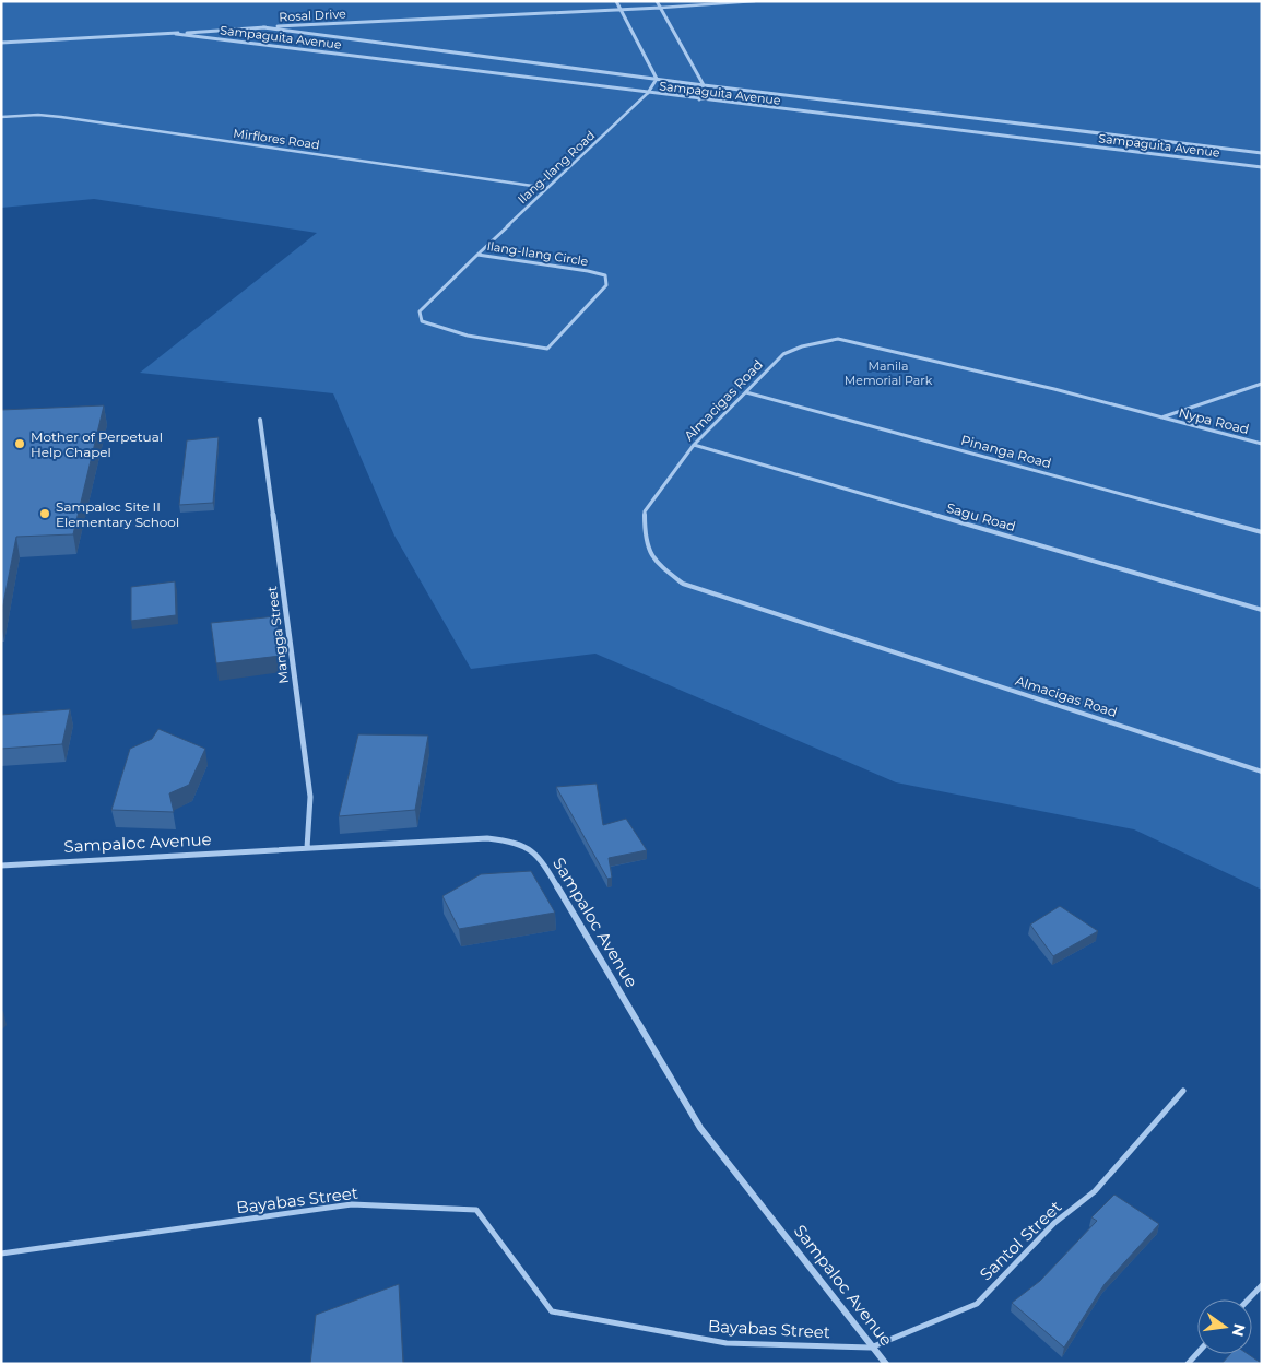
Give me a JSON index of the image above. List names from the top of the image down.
{
  "streets": {
    "street": [
      "Rosal Drive",
      "Sampaguita Avenue",
      "Mangga Street",
      "Sampaloc Avenue"
    ],
    "lane": [
      "Mirflores Road",
      "Ilang-Ilang Road",
      "Ilang-Ilang Circle",
      "Almacigas Road",
      "Nypa Road",
      "Pinanga Road",
      "Sagu Road",
      "Bayabas Street",
      "Santol Street"
    ]
  },
  "crossings": [
    ["Rosal Drive", "Sampaguita Avenue"],
    ["Sampaguita Avenue", "Ilang-Ilang Road"],
    ["Mirflores Road", "Ilang-Ilang Road"],
    ["Ilang-Ilang Road", "Ilang-Ilang Circle"],
    ["Almacigas Road", "Nypa Road"],
    ["Almacigas Road", "Pinanga Road"],
    ["Almacigas Road", "Sagu Road"],
    ["Mangga Street", "Sampaloc Avenue"],
    ["Sampaloc Avenue", "Bayabas Street"],
    ["Sampaloc Avenue", "Santol Street"],
    ["Bayabas Street", "Santol Street"]
  ],
  "parks": ["Manila Memorial Park"],
  "places": ["Mother of Perpetual Help Chapel", "Sampaloc Site II Elementary School"],
  "north": "right"
}
